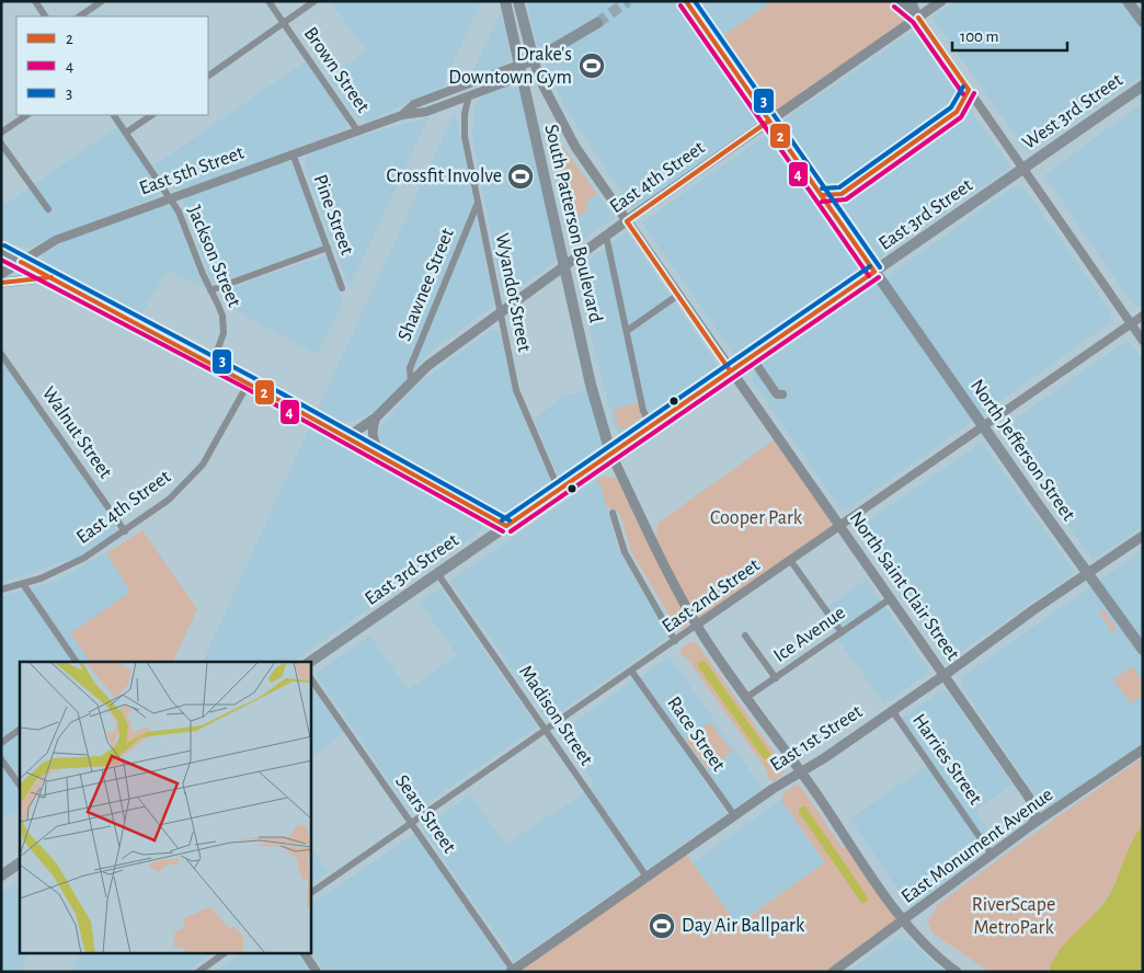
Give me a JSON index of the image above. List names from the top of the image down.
{
  "streets": {
    "main road": [
      "West 3rd Street",
      "East 5th Street",
      "East 4th Street",
      "East 3rd Street",
      "South Patterson Boulevard",
      "North Jefferson Street",
      "North Saint Clair Street",
      "East 1st Street",
      "East Monument Avenue"
    ],
    "street": [
      "Brown Street",
      "Pine Street",
      "Jackson Street",
      "Shawnee Street",
      "Wyandot Street",
      "Walnut Street",
      "East 2nd Street",
      "Ice Avenue",
      "Madison Street",
      "Race Street",
      "Harries Street",
      "Sears Street"
    ]
  },
  "crossings": [
    ["Brown Street", "East 5th Street"],
    ["West 3rd Street", "East 3rd Street"],
    ["East 5th Street", "Pine Street"],
    ["East 5th Street", "South Patterson Boulevard"],
    ["East 5th Street", "Jackson Street"],
    ["East 5th Street", "Wyandot Street"],
    ["East 5th Street", "North Saint Clair Street"],
    ["East 4th Street", "South Patterson Boulevard"],
    ["East 4th Street", "Shawnee Street"],
    ["East 4th Street", "Wyandot Street"],
    ["East 4th Street", "Walnut Street"],
    ["East 4th Street", "North Jefferson Street"],
    ["East 4th Street", "North Saint Clair Street"],
    ["East 3rd Street", "South Patterson Boulevard"],
    ["East 3rd Street", "Wyandot Street"],
    ["East 3rd Street", "North Jefferson Street"],
    ["East 3rd Street", "North Saint Clair Street"],
    ["East 3rd Street", "Madison Street"],
    ["Shawnee Street", "Wyandot Street"],
    ["North Jefferson Street", "East 2nd Street"],
    ["North Jefferson Street", "East 1st Street"],
    ["North Saint Clair Street", "East 2nd Street"],
    ["North Saint Clair Street", "Ice Avenue"],
    ["North Saint Clair Street", "East 1st Street"],
    ["North Saint Clair Street", "East Monument Avenue"],
    ["East 2nd Street", "Madison Street"],
    ["East 2nd Street", "Race Street"],
    ["East 2nd Street", "Sears Street"],
    ["Madison Street", "East 1st Street"],
    ["Race Street", "East 1st Street"],
    ["East 1st Street", "Harries Street"],
    ["East 1st Street", "Sears Street"],
    ["Harries Street", "East Monument Avenue"]
  ],
  "parks": ["Cooper Park", "RiverScape MetroPark"],
  "places": {
    "sports": ["Drake's Downtown Gym", "Crossfit Involve", "Day Air Ballpark"]
  },
  "lines": ["transit line 2", "transit line 3", "transit line 4"],
  "legend": ["2", "4", "3"],
  "scale_bar": "100 m"
}
